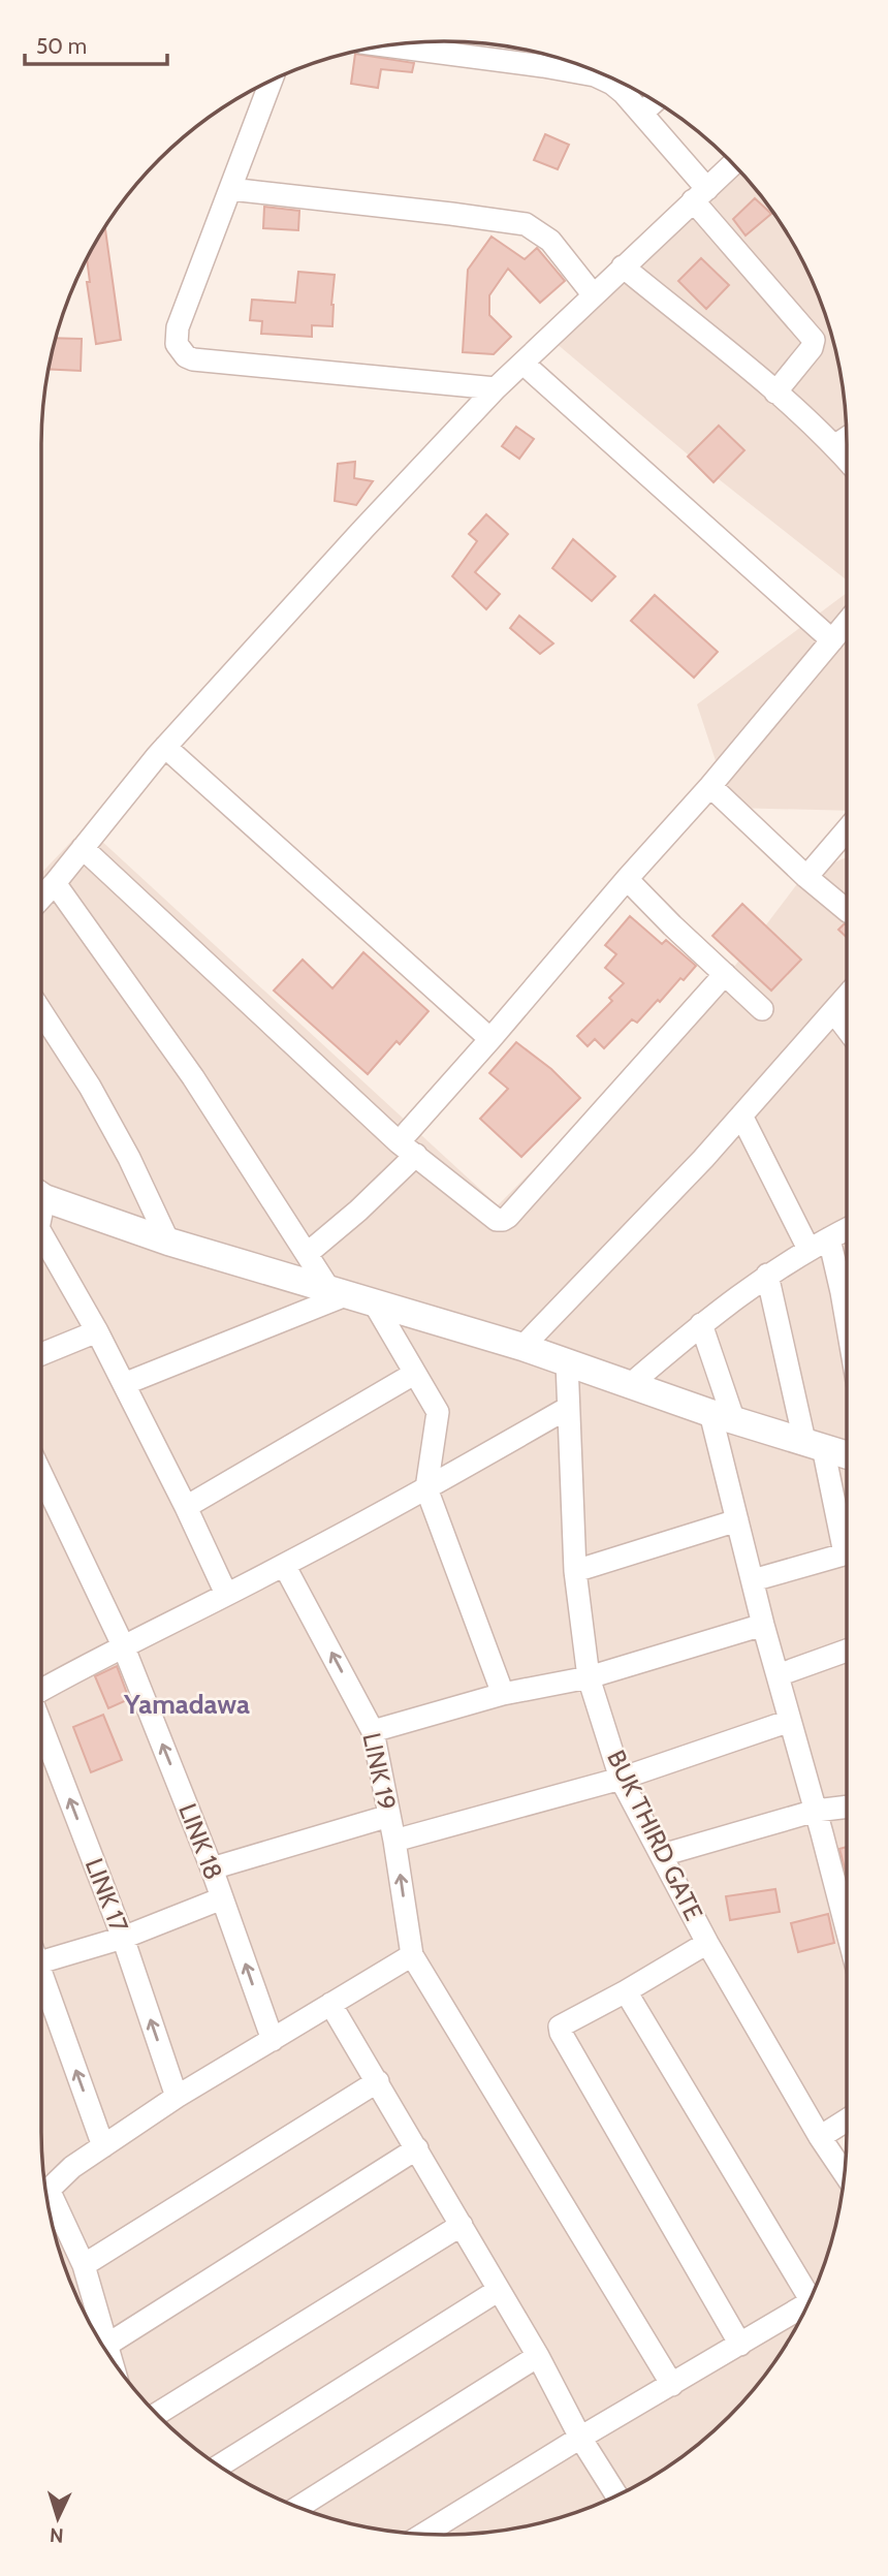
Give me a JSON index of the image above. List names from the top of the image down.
{
  "streets": {
    "street": [
      "LINK 19",
      "BUK THIRD GATE",
      "LINK 18",
      "LINK 17"
    ]
  },
  "one_way": ["LINK 18"],
  "districts": ["Yamadawa"],
  "scale_bar": "50 m",
  "north": "bottom"
}
